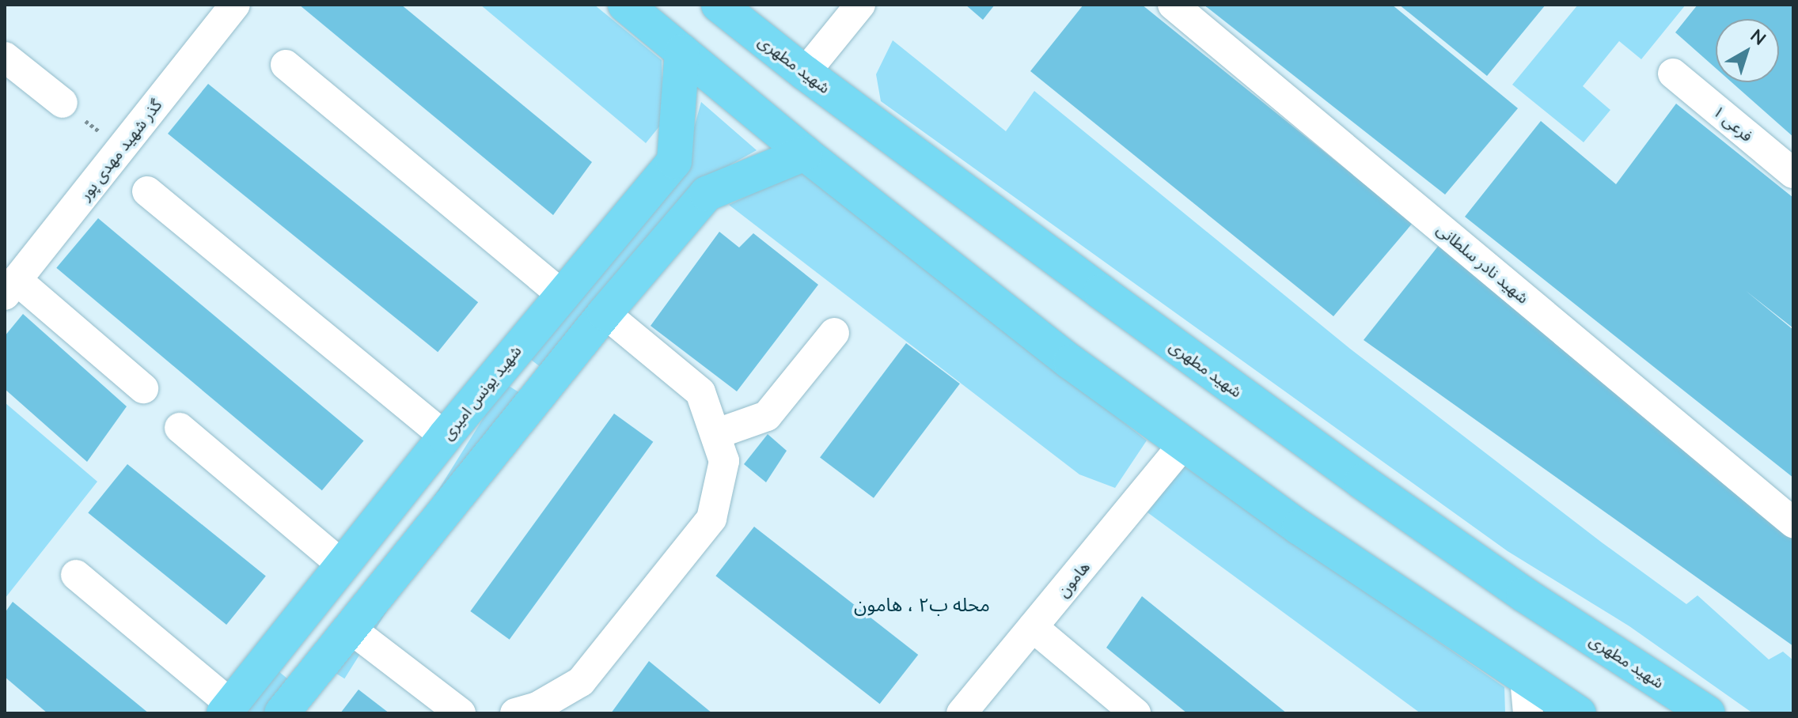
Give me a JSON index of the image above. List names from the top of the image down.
{
  "streets": {
    "main road": ["شهید مطهری", "شهید یونس امیری"],
    "street": [
      "فرعی ۱",
      "گذر شهید مهدی پور",
      "شهید نادر سلطانی",
      "هامون"
    ]
  },
  "districts": ["محله ب۲ ، هامون"],
  "north": "top right"
}
